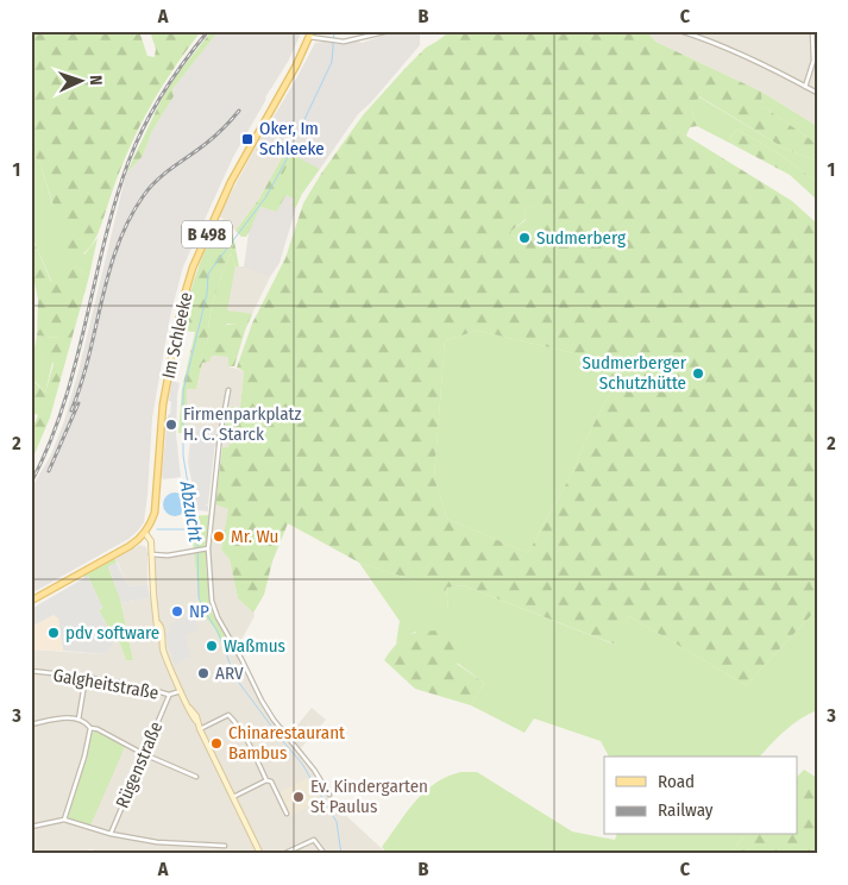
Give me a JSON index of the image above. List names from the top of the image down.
{
  "streets": {
    "main road": ["B 498", "Im Schleeke"],
    "street": ["Galgheitstraße", "Rügenstraße"]
  },
  "crossings": [
    ["Galgheitstraße", "Rügenstraße"]
  ],
  "water": ["Abzucht"],
  "places": {
    "transit": ["Oker, Im Schleeke"],
    "other": [
      "Sudmerberg",
      "Sudmerberger Schutzhütte",
      "Firmenparkplatz H. C. Starck",
      "Mr. Wu",
      "NP",
      "pdv software",
      "Waßmus",
      "ARV",
      "Chinarestaurant Bambus",
      "Ev. Kindergarten St Paulus"
    ]
  },
  "legend": ["Road", "Railway"],
  "north": "right",
  "grid": {
    "columns": ["A", "B", "C"],
    "rows": ["1", "2", "3"]
  }
}
